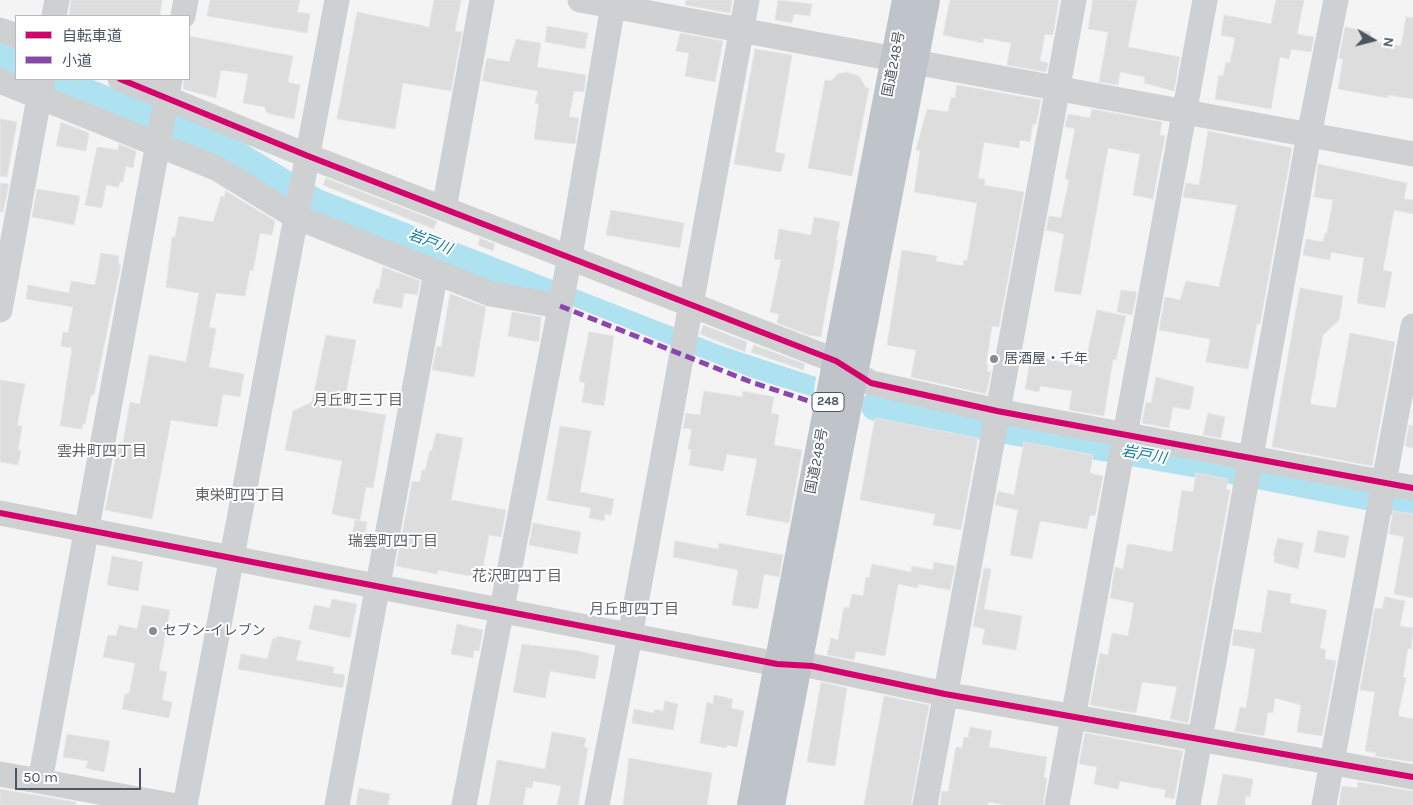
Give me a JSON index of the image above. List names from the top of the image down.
{
  "streets": {
    "highway": ["国道248号", "248"]
  },
  "districts": [
    "月丘町三丁目",
    "雲井町四丁目",
    "東栄町四丁目",
    "瑞雲町四丁目",
    "花沢町四丁目",
    "月丘町四丁目"
  ],
  "water": ["岩戸川"],
  "places": ["居酒屋・千年", "セブン-イレブン"],
  "legend": ["自転車道", "小道"],
  "scale_bar": "50 m",
  "north": "right"
}
